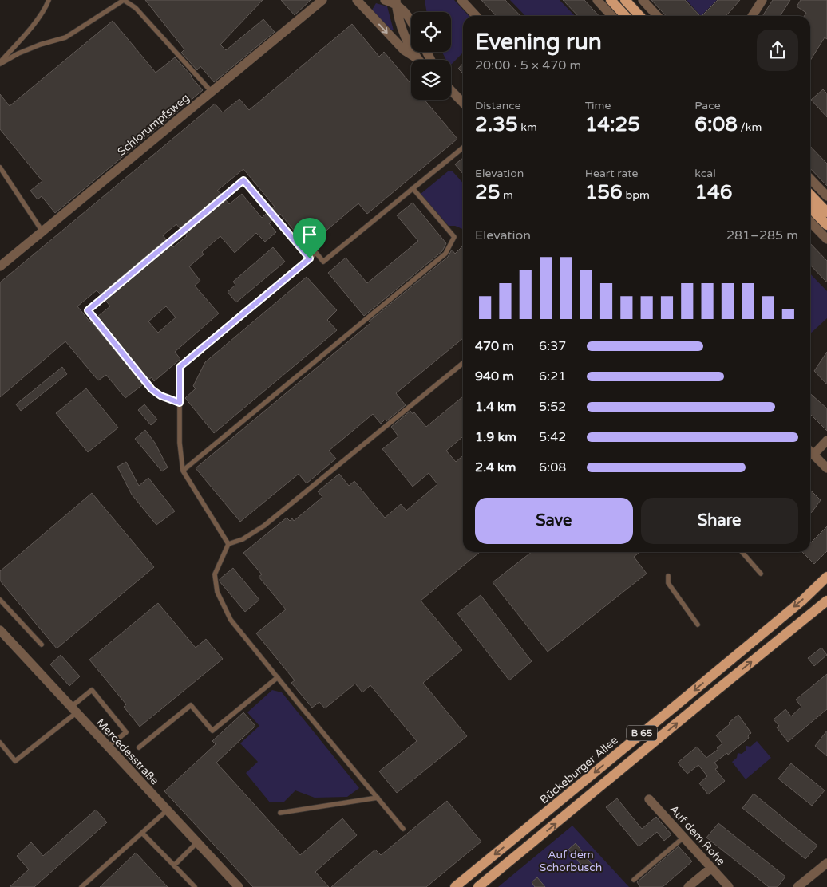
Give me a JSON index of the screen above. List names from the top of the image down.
{
  "streets": {
    "main road": ["B 65", "Bückeburger Allee"],
    "street": ["Schlorumpfsweg", "Mercedesstraße", "Auf dem Rohe"]
  },
  "parks": ["Auf dem Schorbusch"],
  "page": {
    "heading": ["Evening run", "20:00 · 5 × 470 m"],
    "stats": [
      ["Distance", "2.35 km"],
      ["Time", "14:25"],
      ["Pace", "6:08 /km"],
      ["Elevation", "25 m"],
      ["Heart rate", "156 bpm"],
      ["kcal", "146"]
    ],
    "chart": ["Elevation", "281–285 m"],
    "list": [
      {
        "name": "470 m",
        "note": "6:37"
      },
      {
        "name": "940 m",
        "note": "6:21"
      },
      {
        "name": "1.4 km",
        "note": "5:52"
      },
      {
        "name": "1.9 km",
        "note": "5:42"
      },
      {
        "name": "2.4 km",
        "note": "6:08"
      }
    ],
    "buttons": ["Save", "Share"]
  }
}
